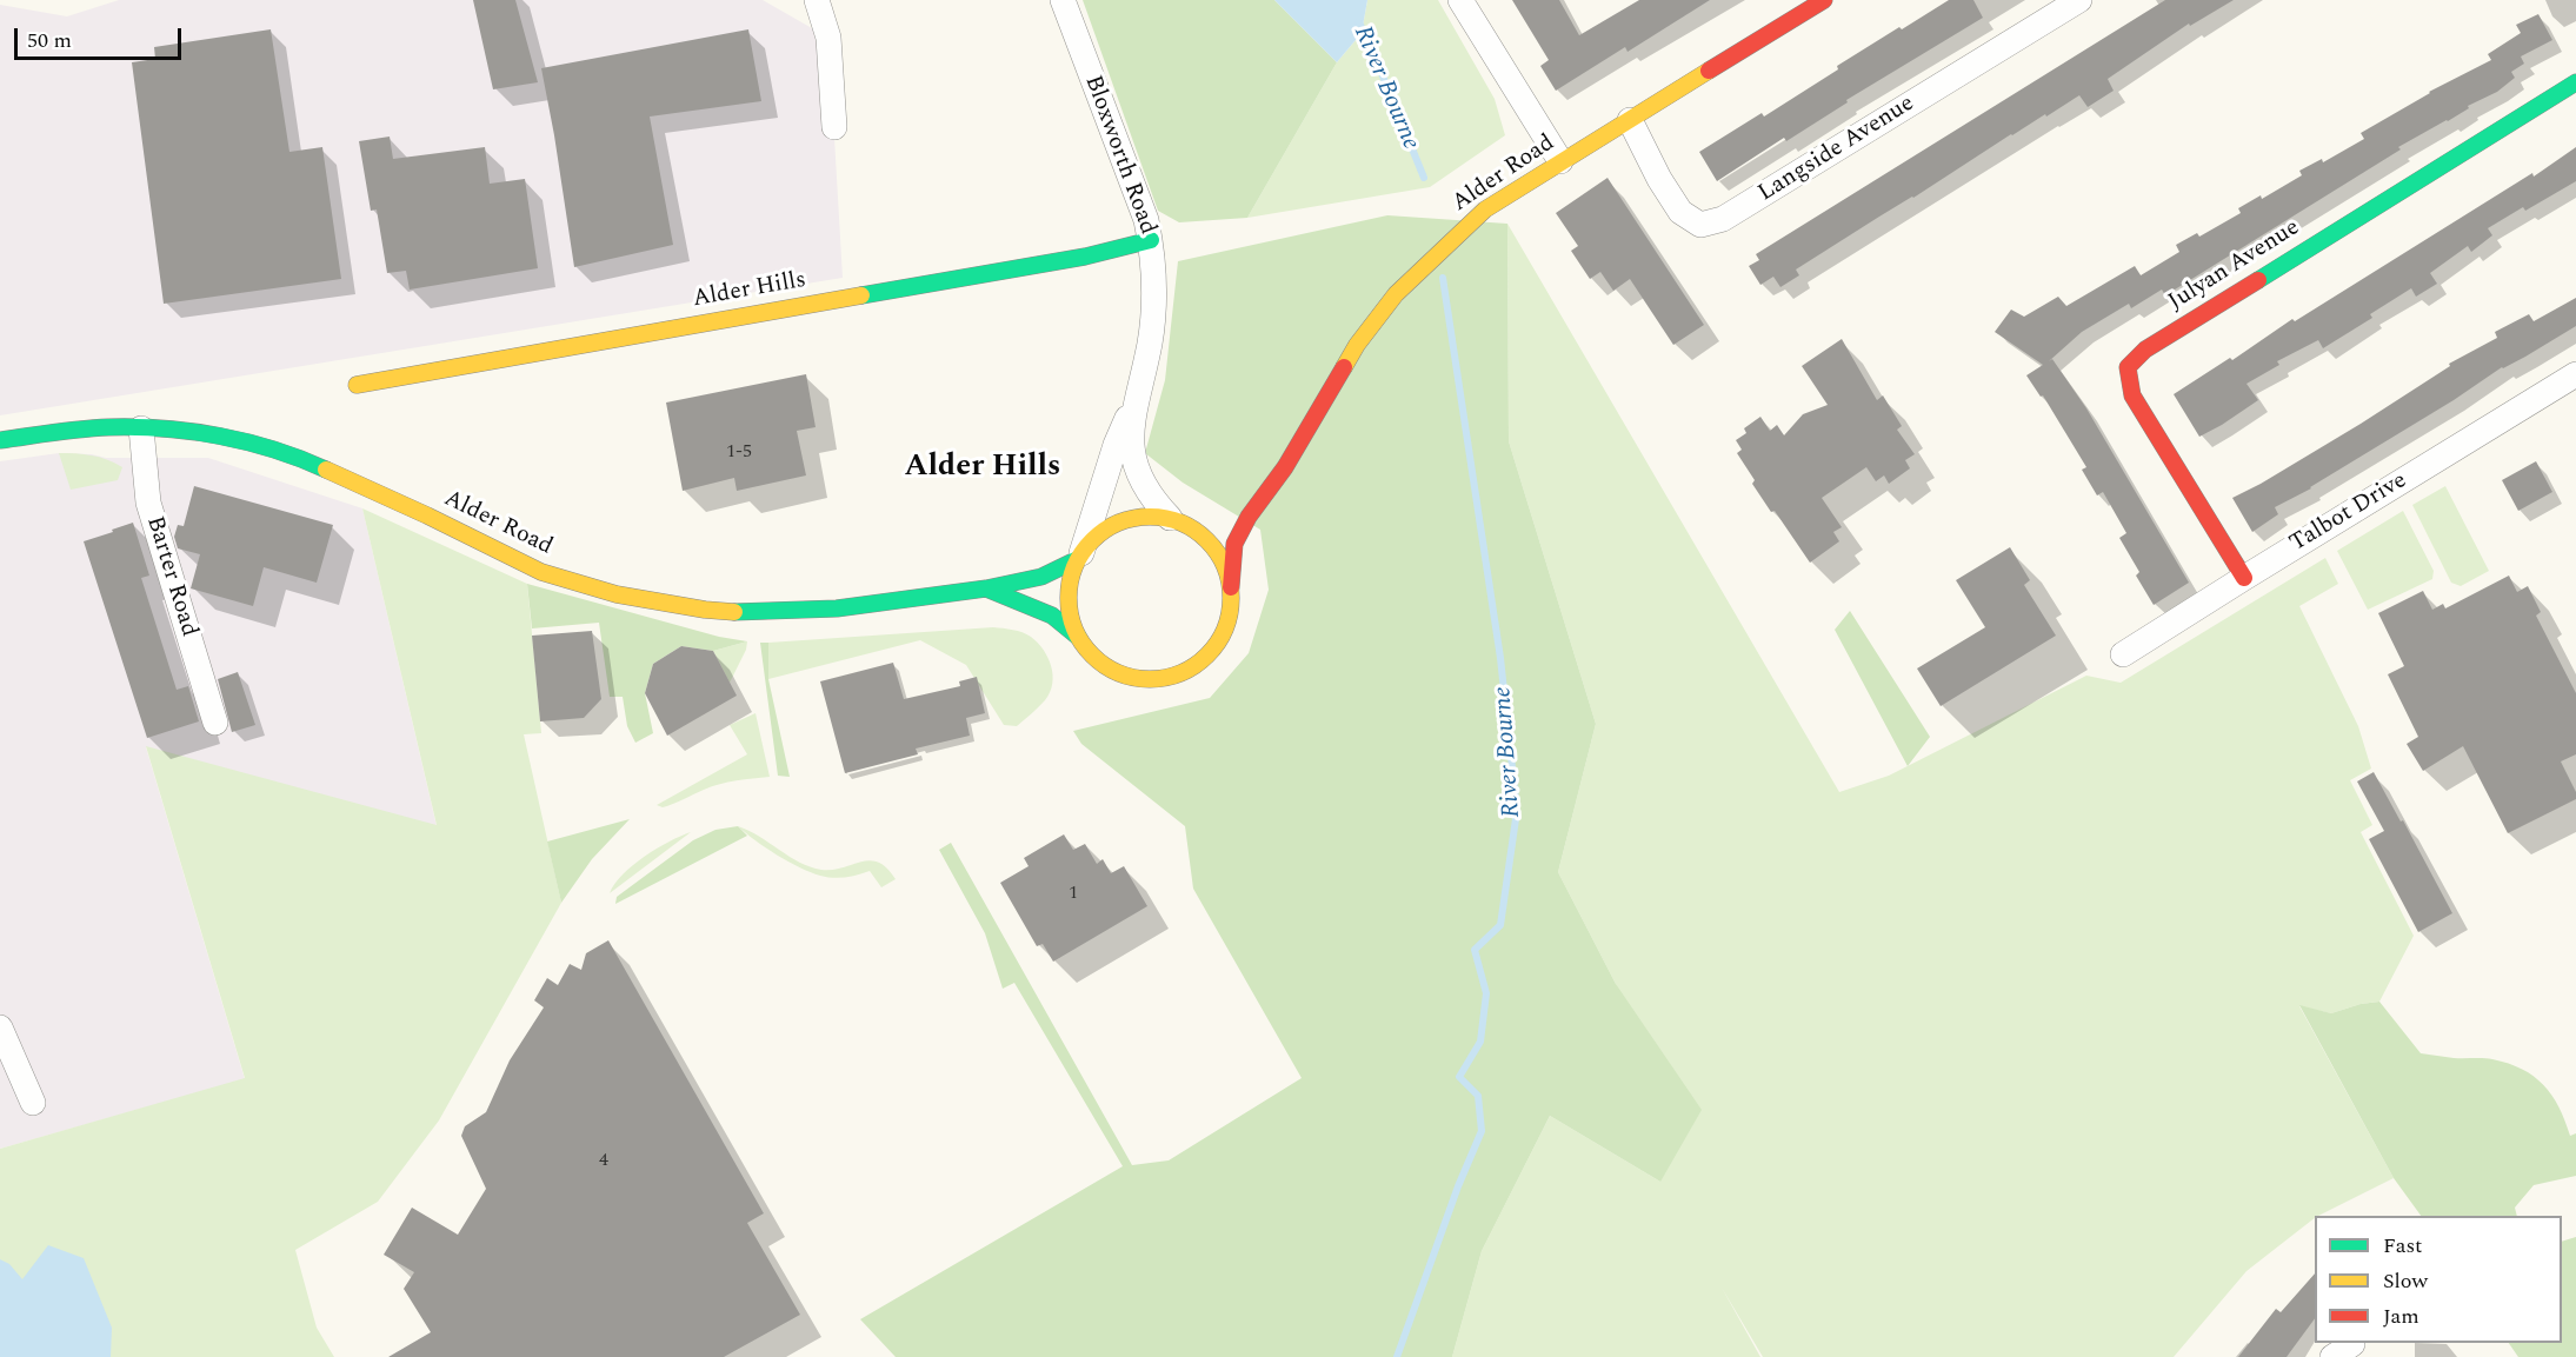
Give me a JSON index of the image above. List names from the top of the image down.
{
  "streets": {
    "main road": ["Alder Road", "Julyan Avenue", "Alder Hills"],
    "street": [
      "Langside Avenue",
      "Bloxworth Road",
      "Talbot Drive",
      "Barter Road"
    ]
  },
  "crossings": [
    ["Langside Avenue", "Alder Road"],
    ["Bloxworth Road", "Alder Road"],
    ["Bloxworth Road", "Alder Hills"],
    ["Alder Road", "Barter Road"],
    ["Julyan Avenue", "Talbot Drive"]
  ],
  "districts": ["Alder Hills"],
  "water": ["River Bourne"],
  "house_numbers": ["1-5", "1", "4"],
  "legend": ["Fast", "Slow", "Jam"],
  "scale_bar": "50 m"
}
